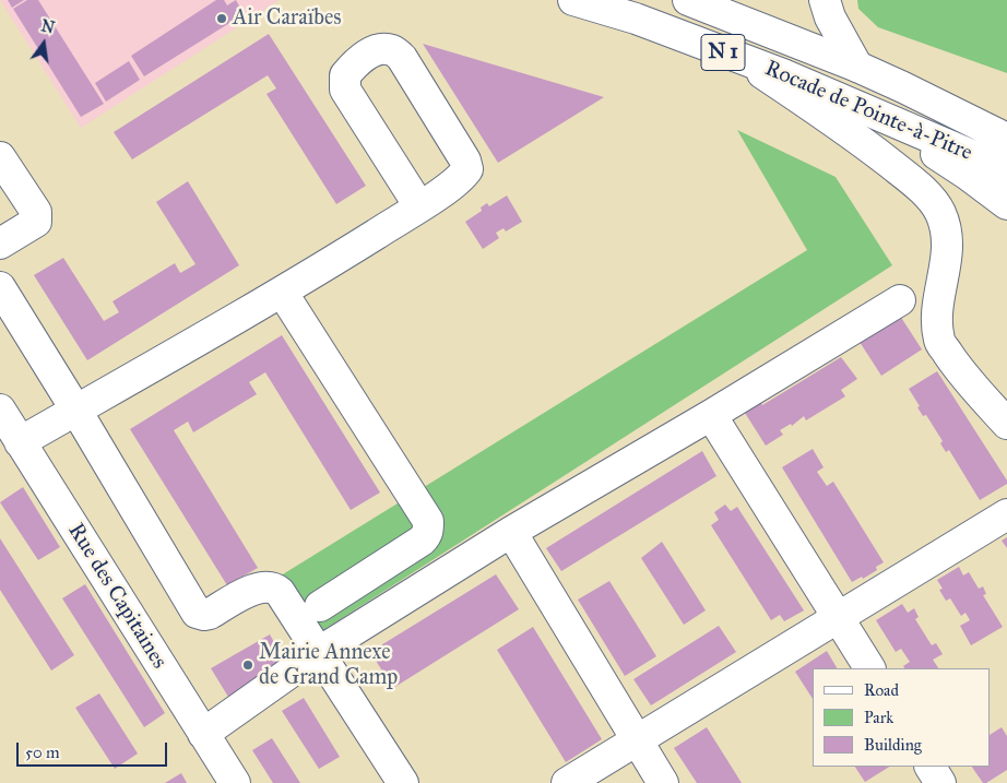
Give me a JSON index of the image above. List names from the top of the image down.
{
  "streets": {
    "main road": ["N 1", "Rocade de Pointe-à-Pitre", "Rue des Capitaines"]
  },
  "places": ["Air Caraïbes", "Mairie Annexe de Grand Camp"],
  "legend": ["Road", "Park", "Building"],
  "scale_bar": "50 m",
  "north": "top"
}
